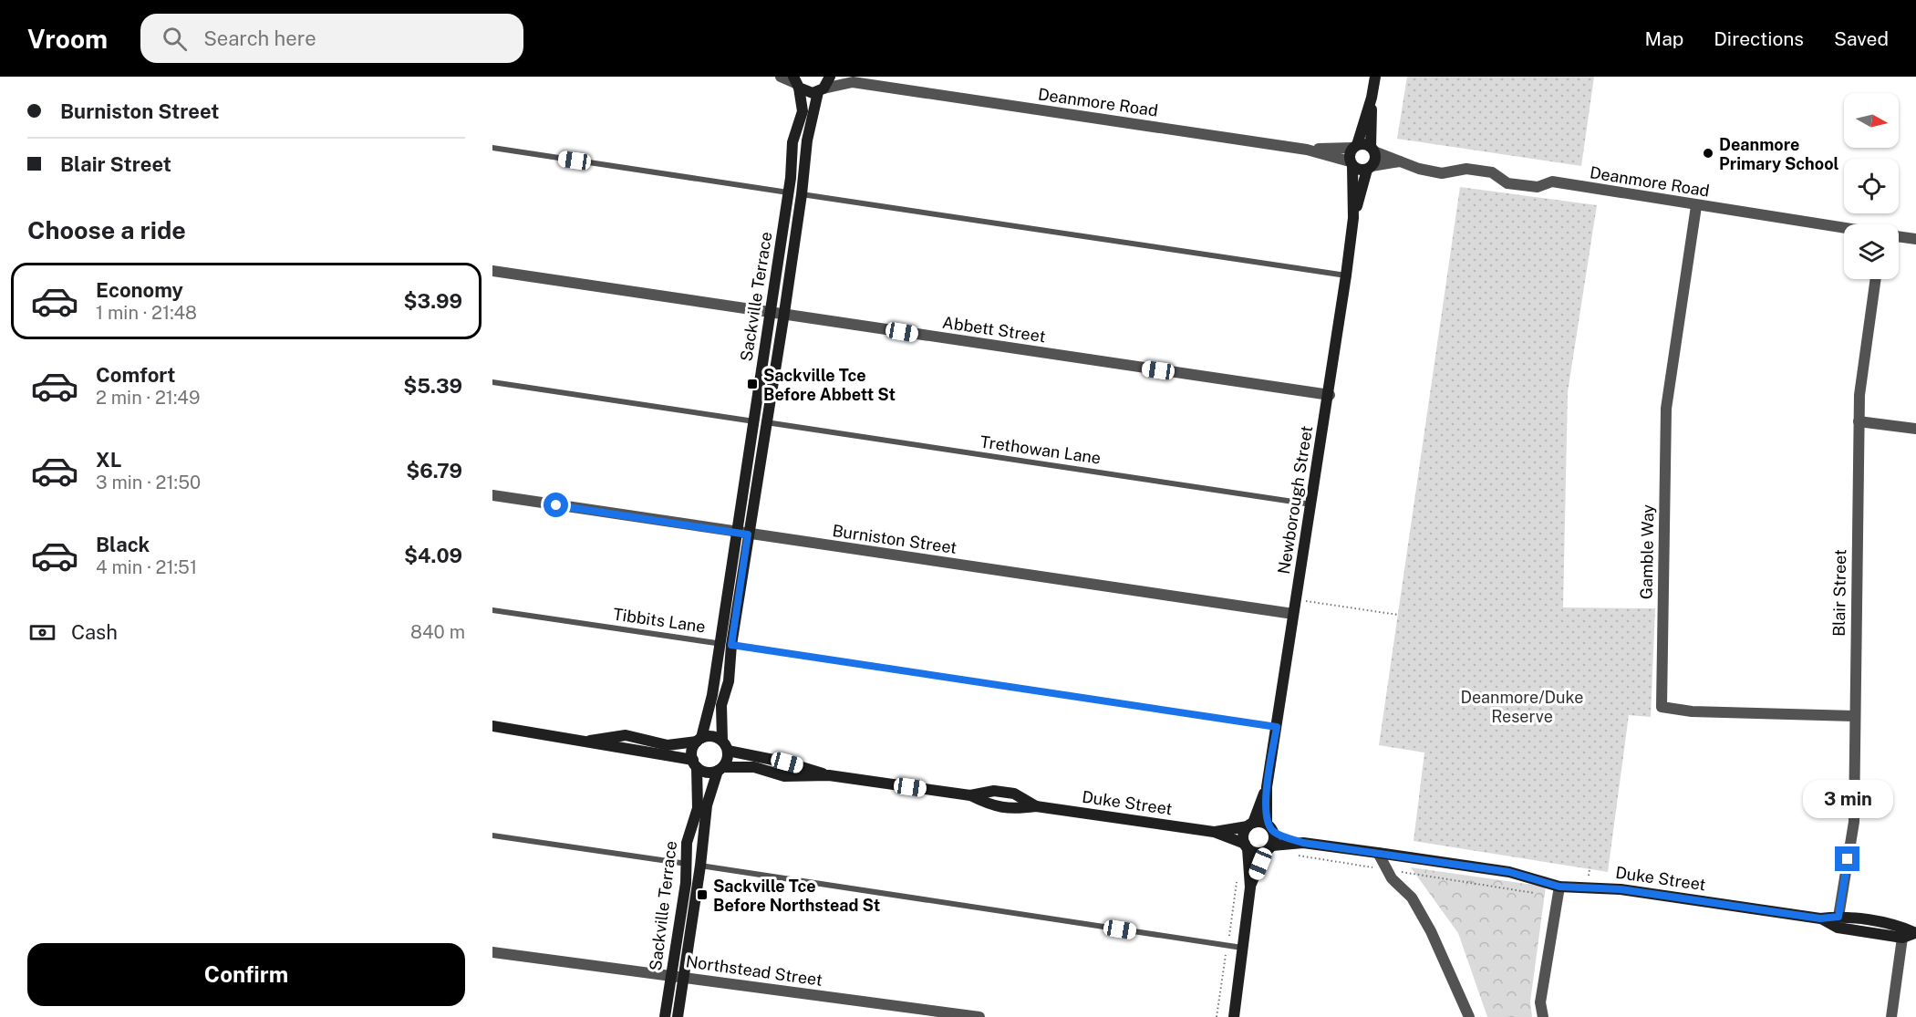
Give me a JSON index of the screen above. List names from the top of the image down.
{
  "streets": {
    "main road": ["Sackville Terrace", "Newborough Street", "Duke Street"],
    "street": [
      "Deanmore Road",
      "Abbett Street",
      "Burniston Street",
      "Gamble Way",
      "Blair Street",
      "Northstead Street"
    ],
    "lane": ["Trethowan Lane", "Tibbits Lane"]
  },
  "crossings": [
    ["Deanmore Road", "Sackville Terrace"],
    ["Deanmore Road", "Newborough Street"],
    ["Deanmore Road", "Gamble Way"],
    ["Sackville Terrace", "Abbett Street"],
    ["Sackville Terrace", "Trethowan Lane"],
    ["Sackville Terrace", "Burniston Street"],
    ["Sackville Terrace", "Tibbits Lane"],
    ["Sackville Terrace", "Duke Street"],
    ["Sackville Terrace", "Northstead Street"],
    ["Abbett Street", "Newborough Street"],
    ["Trethowan Lane", "Newborough Street"],
    ["Newborough Street", "Burniston Street"],
    ["Newborough Street", "Tibbits Lane"],
    ["Newborough Street", "Duke Street"],
    ["Gamble Way", "Blair Street"],
    ["Blair Street", "Duke Street"]
  ],
  "parks": ["Deanmore/Duke Reserve"],
  "places": {
    "other": ["Deanmore Primary School"],
    "transit": ["Sackville Tce Before Abbett St", "Sackville Tce Before Northstead St"]
  },
  "north": "right",
  "page": {
    "header": "Vroom",
    "search": "Search here",
    "nav": ["Map", "Directions", "Saved"],
    "banner": ["Burniston Street", "Blair Street"],
    "heading": "Choose a ride",
    "list": [
      {
        "name": "Economy",
        "note": "1 min · 21:48",
        "value": "$3.99"
      },
      {
        "name": "Comfort",
        "note": "2 min · 21:49",
        "value": "$5.39"
      },
      {
        "name": "XL",
        "note": "3 min · 21:50",
        "value": "$6.79"
      },
      {
        "name": "Black",
        "note": "4 min · 21:51",
        "value": "$4.09"
      }
    ],
    "pay": ["Cash", "840 m"],
    "bubble": "3 min",
    "buttons": "Confirm"
  }
}
